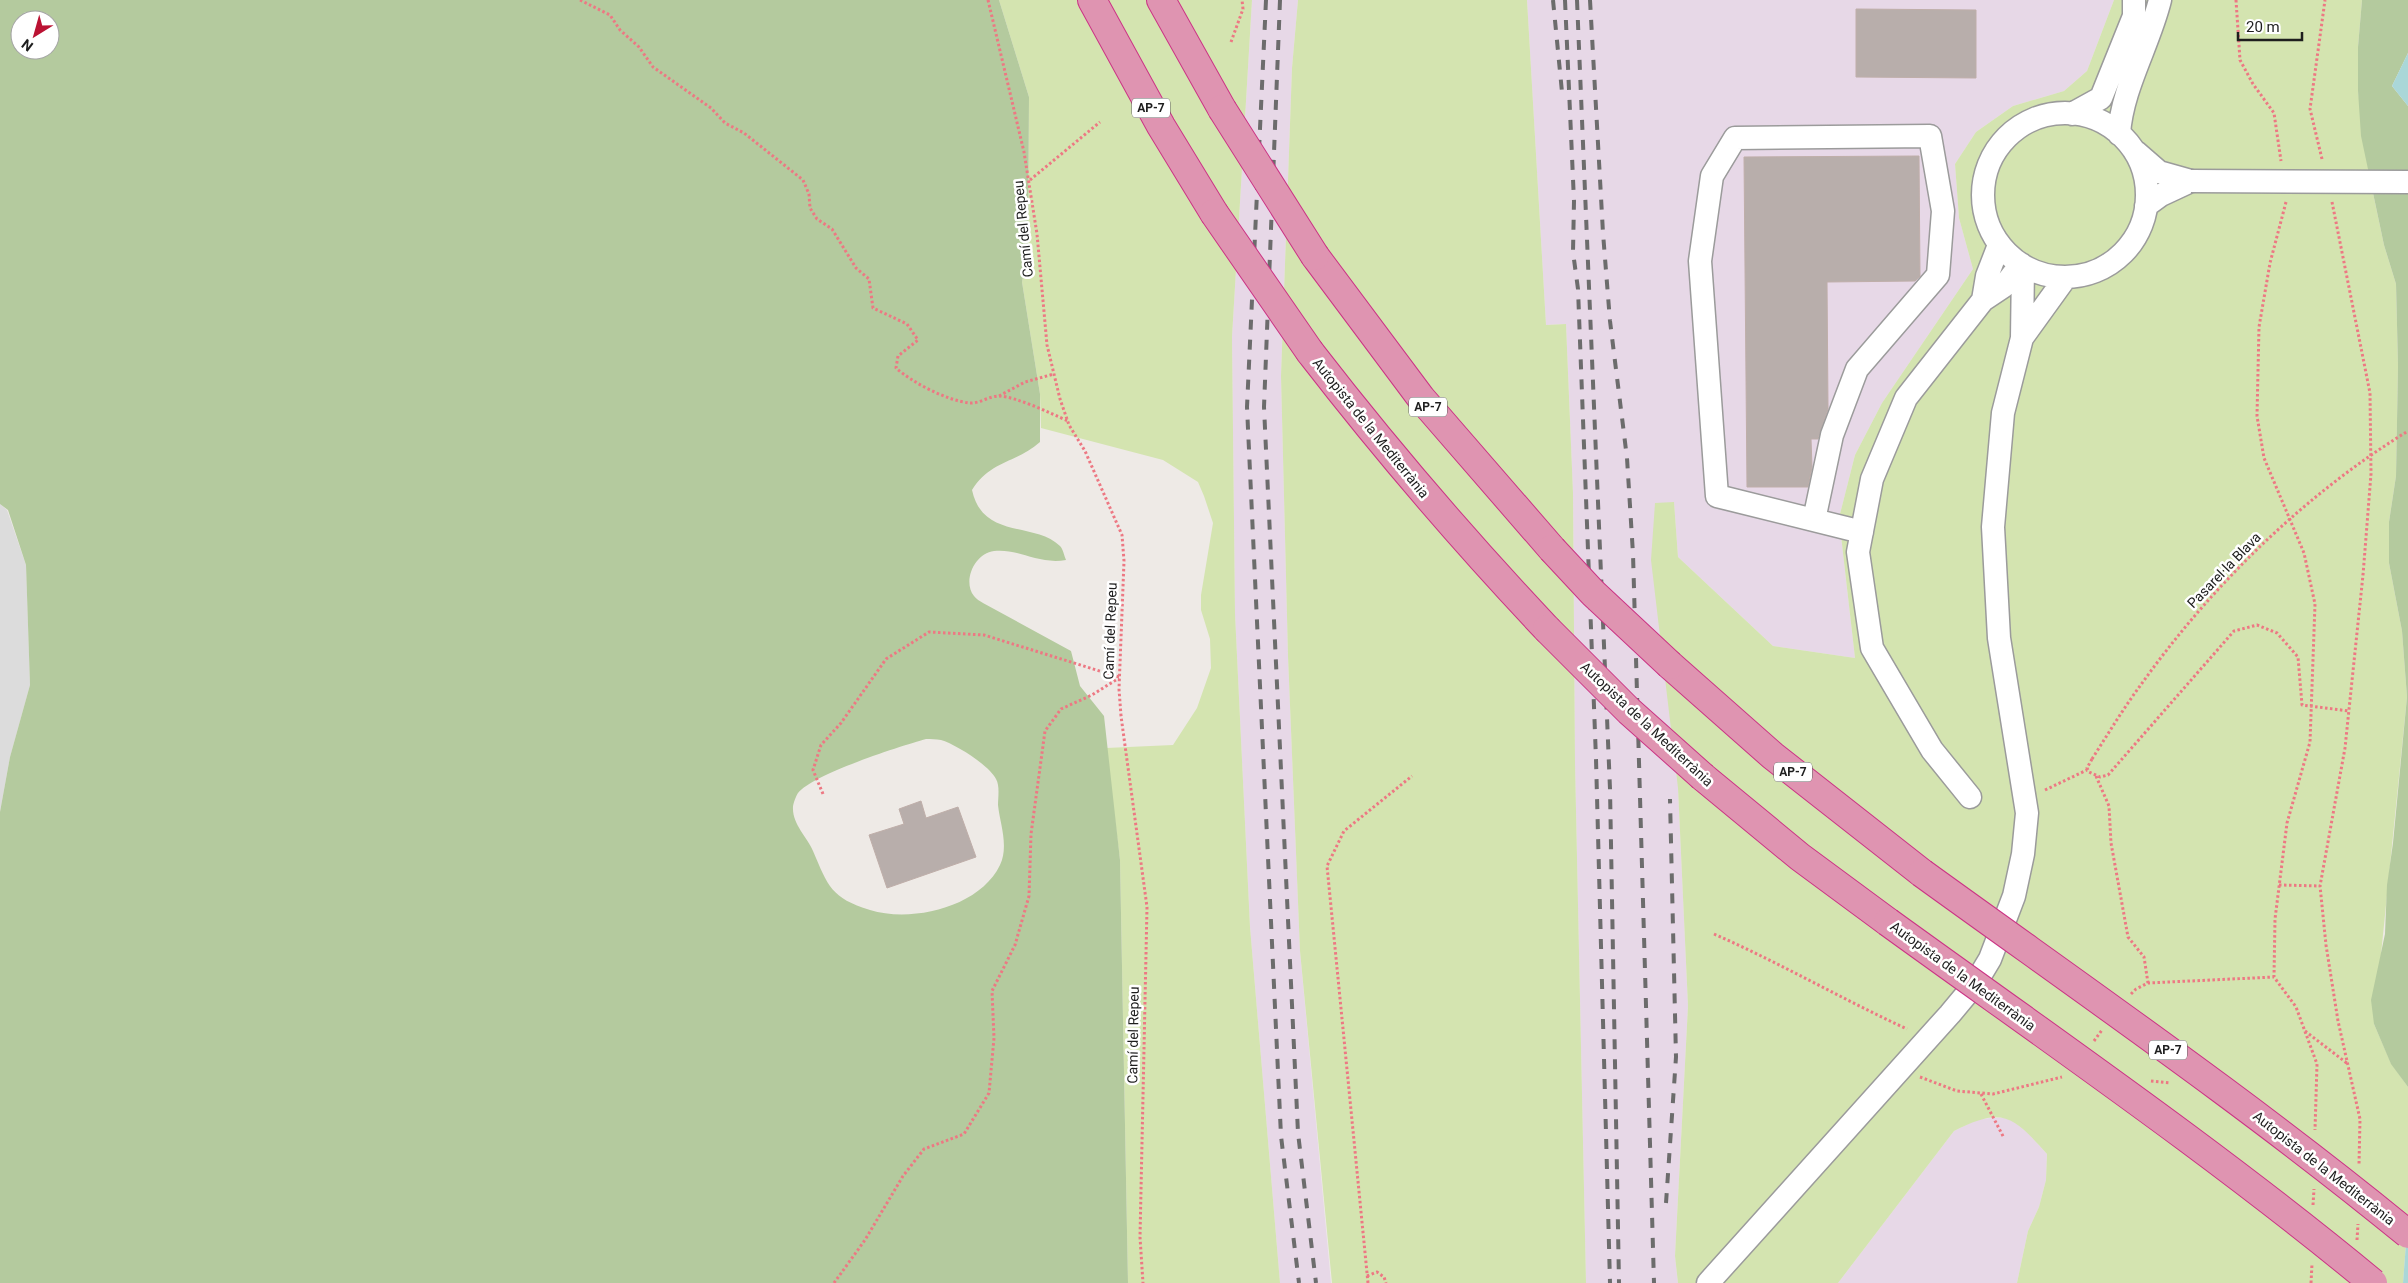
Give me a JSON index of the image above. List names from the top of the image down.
{
  "streets": {
    "highway": ["AP-7", "Autopista de la Mediterrània"],
    "path": ["Camí del Repeu", "Pasarel·la Blava"]
  },
  "scale_bar": "20 m",
  "north": "bottom left"
}
